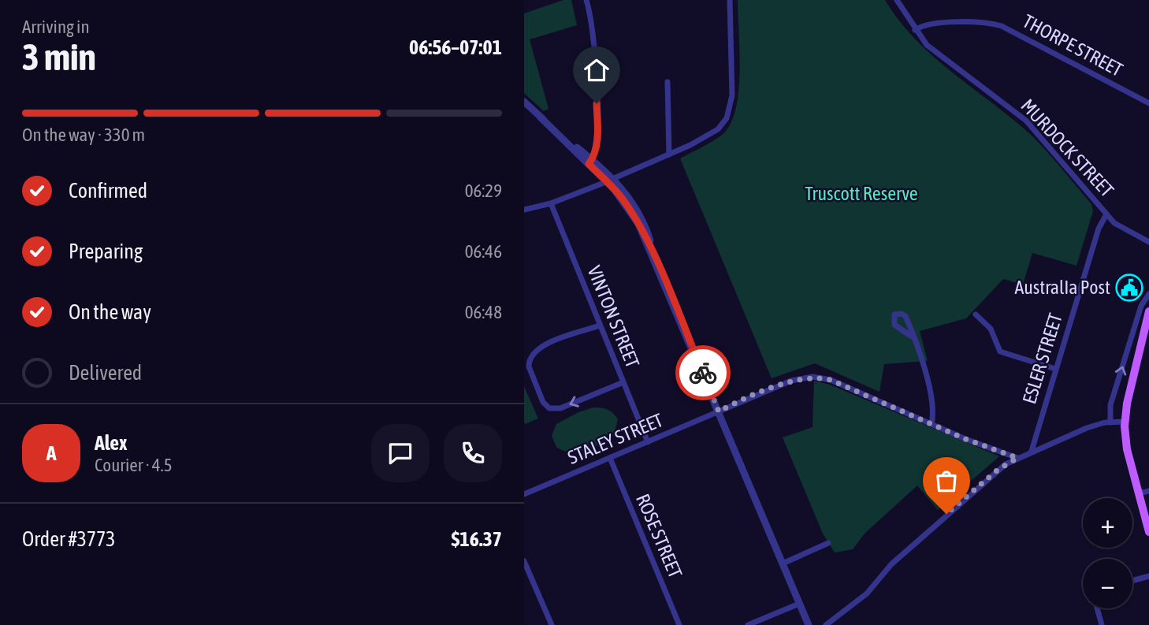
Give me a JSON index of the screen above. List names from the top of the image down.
{
  "streets": {
    "street": [
      "THORPE STREET",
      "MURDOCK STREET",
      "VINTON STREET",
      "ESLER STREET",
      "STALEY STREET",
      "ROSE STREET"
    ]
  },
  "crossings": [
    ["THORPE STREET", "MURDOCK STREET"],
    ["MURDOCK STREET", "ESLER STREET"],
    ["VINTON STREET", "STALEY STREET"],
    ["STALEY STREET", "ROSE STREET"]
  ],
  "parks": ["Truscott Reserve"],
  "places": {
    "public building": ["AustralIa Post"]
  },
  "page": {
    "heading": ["3 min", "Arriving in", "06:56–07:01"],
    "panel": [
      "Alex",
      "Courier · 4.5",
      "Order #3773",
      "$16.37"
    ],
    "bar": "On the way · 330 m",
    "list": [
      ["Confirmed", "06:29"],
      ["Preparing", "06:46"],
      ["On the way", "06:48"],
      "Delivered"
    ],
    "round": "A",
    "map_buttons": ["+", "−"]
  }
}
